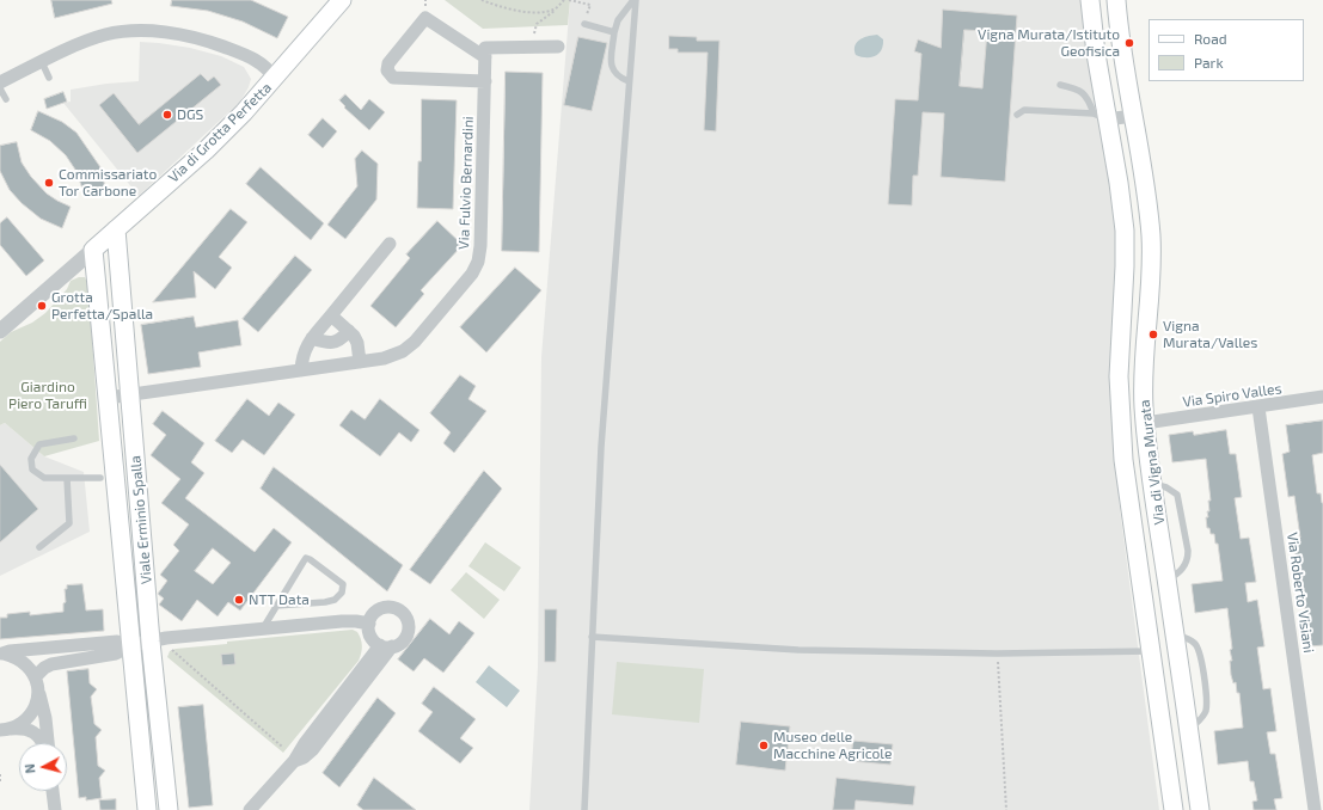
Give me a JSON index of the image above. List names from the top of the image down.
{
  "streets": {
    "main road": ["Via di Grotta Perfetta", "Via di Vigna Murata", "Viale Erminio Spalla"],
    "street": ["Via Fulvio Bernardini", "Via Spiro Valles", "Via Roberto Visiani"]
  },
  "crossings": [
    ["Via di Grotta Perfetta", "Viale Erminio Spalla"],
    ["Via Fulvio Bernardini", "Viale Erminio Spalla"],
    ["Via Spiro Valles", "Via di Vigna Murata"],
    ["Via Spiro Valles", "Via Roberto Visiani"]
  ],
  "parks": ["Giardino Piero Taruffi"],
  "places": [
    "Vigna Murata/Istituto Geofisica",
    "DGS",
    "Commissariato Tor Carbone",
    "Grotta Perfetta/Spalla",
    "Vigna Murata/Valles",
    "NTT Data",
    "Museo delle Macchine Agricole"
  ],
  "legend": ["Road", "Park"],
  "north": "left"
}
